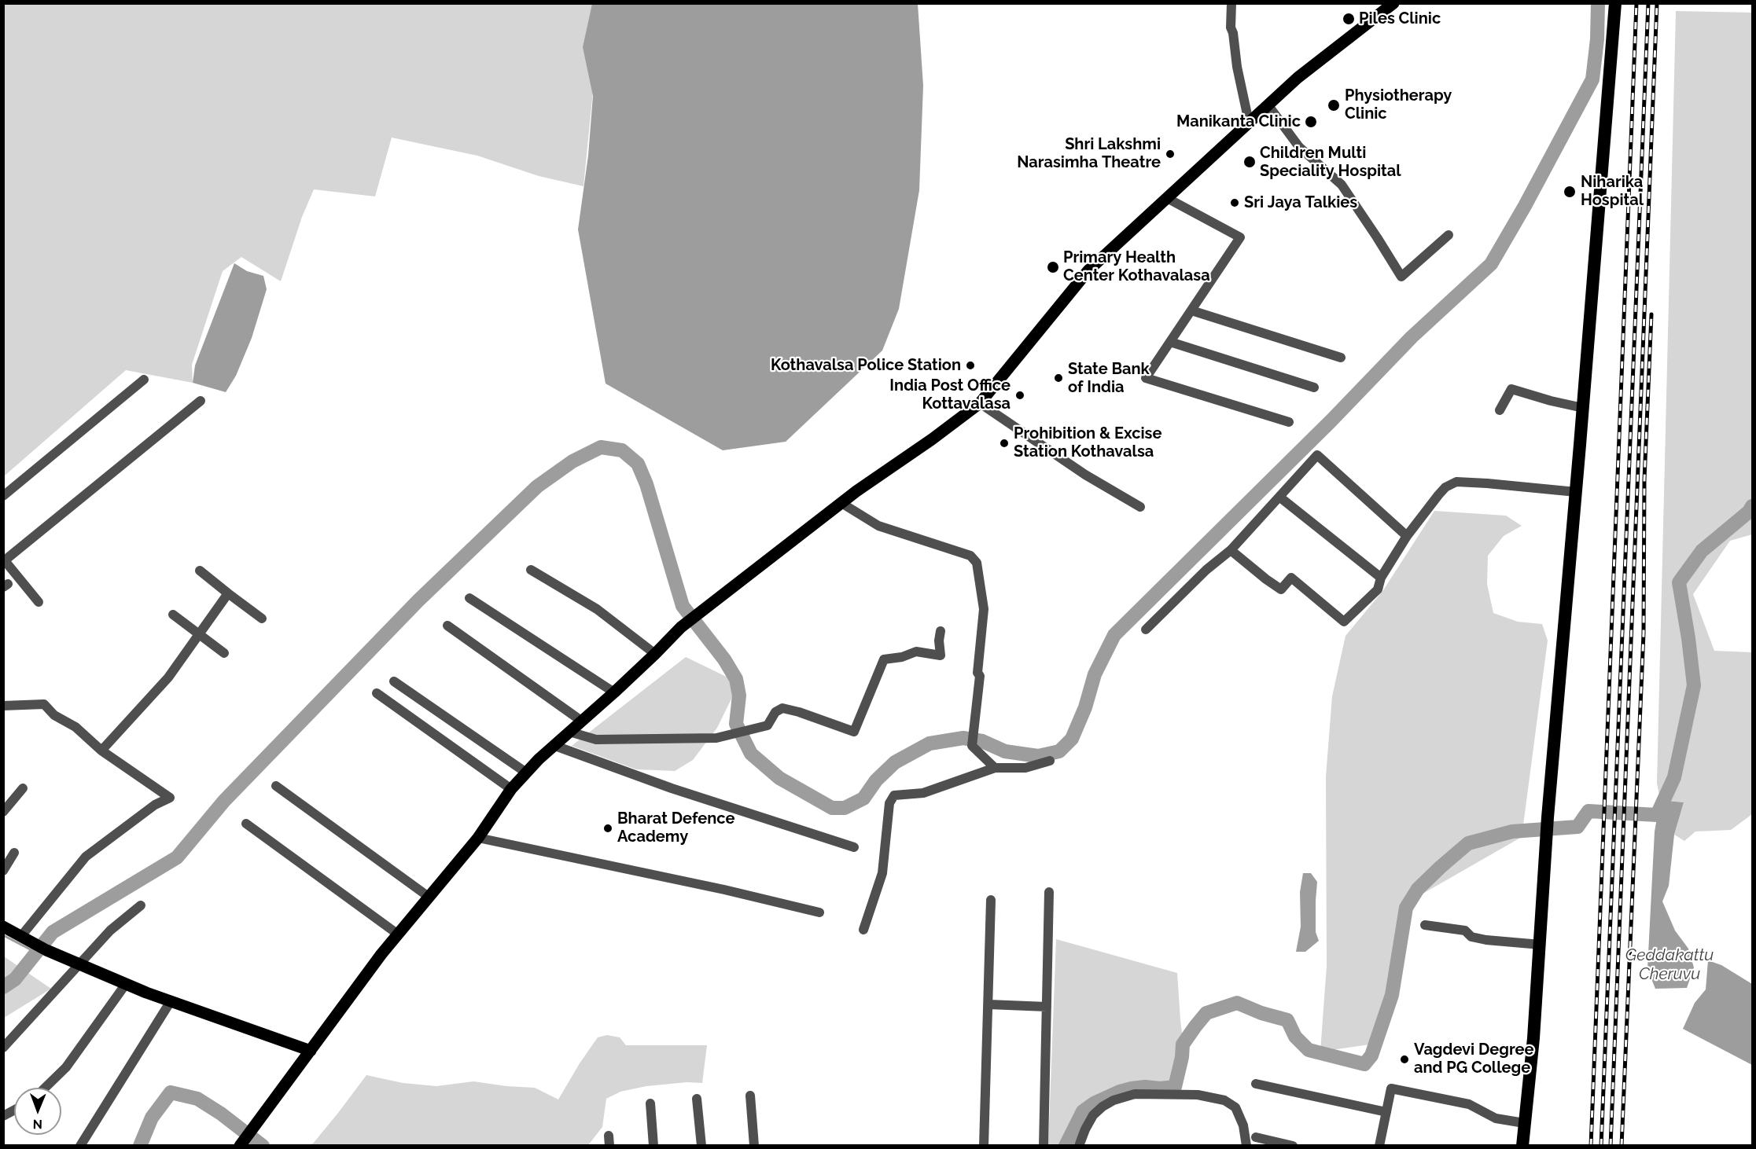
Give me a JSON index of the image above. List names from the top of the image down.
{
  "water": ["Geddakattu Cheruvu"],
  "places": [
    "Piles Clinic",
    "Physiotherapy Clinic",
    "Manikanta Clinic",
    "Shri Lakshmi Narasimha Theatre",
    "Children Multi Speciality Hospital",
    "Niharika Hospital",
    "Sri Jaya Talkies",
    "Primary Health Center Kothavalasa",
    "Kothavalsa Police Station",
    "State Bank of India",
    "India Post Office Kottavalasa",
    "Prohibition & Excise Station Kothavalsa",
    "Bharat Defence Academy",
    "Vagdevi Degree and PG College"
  ],
  "north": "bottom"
}
